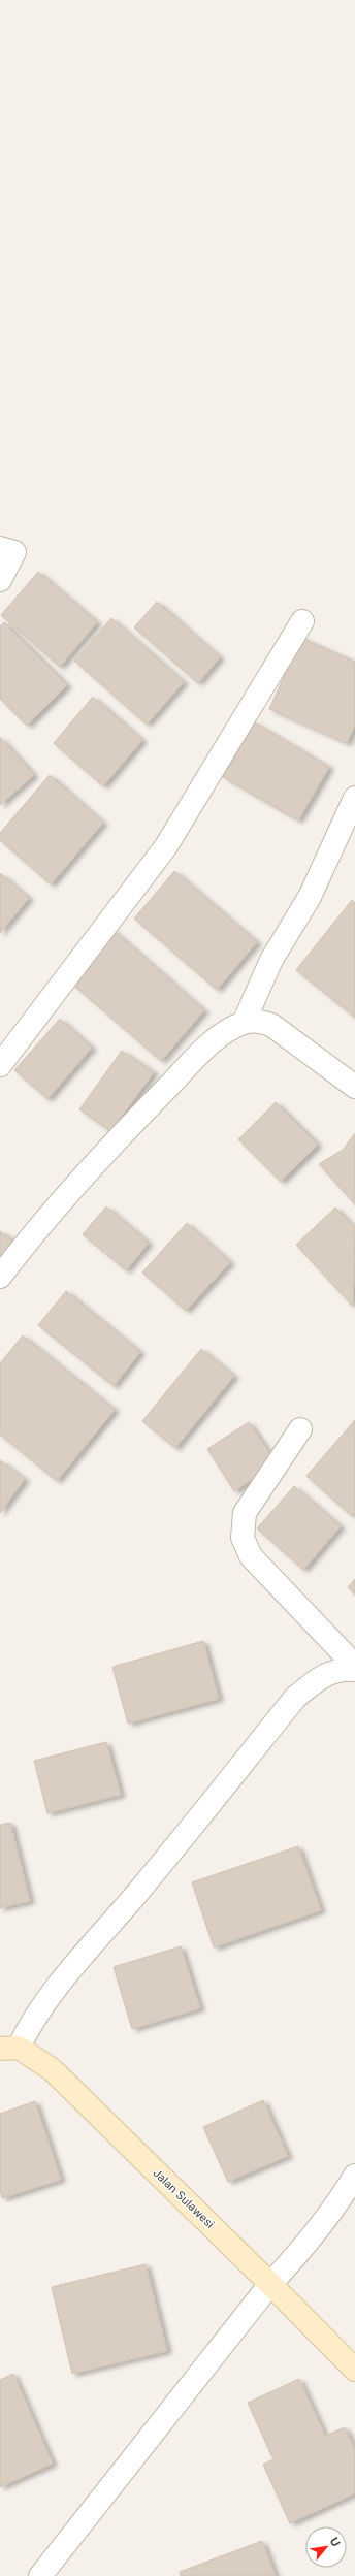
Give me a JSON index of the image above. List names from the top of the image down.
{
  "streets": {
    "main road": ["Jalan Sulawesi"]
  },
  "north": "top right"
}
